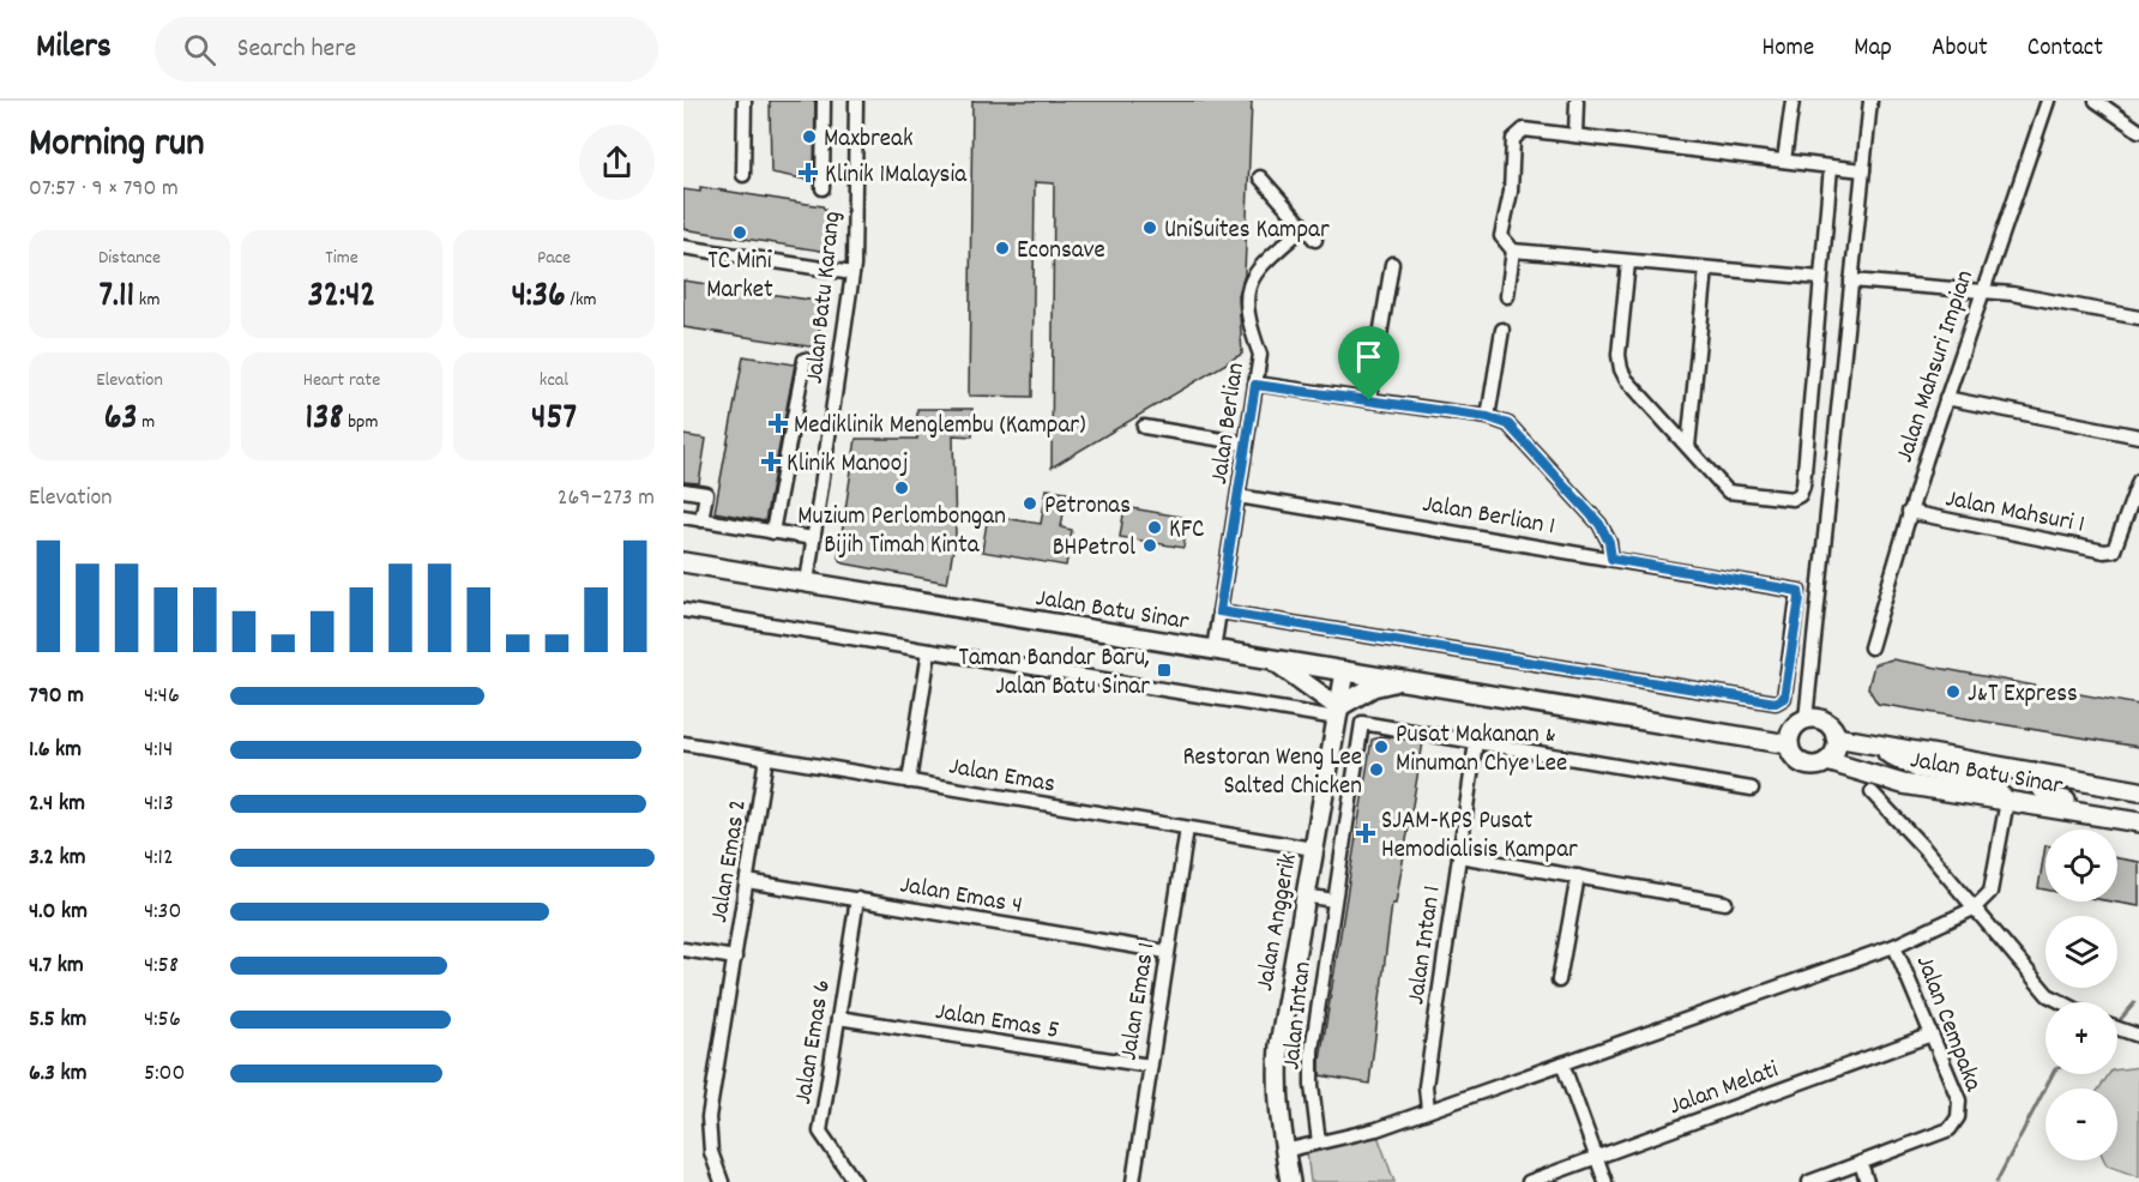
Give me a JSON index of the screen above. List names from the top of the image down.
{
  "streets": {
    "street": [
      "Jalan Batu Karang",
      "Jalan Mahsuri Impian",
      "Jalan Berlian",
      "Jalan Mahsuri 1",
      "Jalan Berlian 1",
      "Jalan Batu Sinar",
      "Jalan Emas",
      "Jalan Emas 2",
      "Jalan Emas 4",
      "Jalan Anggerik",
      "Jalan Intan 1",
      "Jalan Emas 1",
      "Jalan Intan",
      "Jalan Emas 5",
      "Jalan Cempaka",
      "Jalan Emas 6",
      "Jalan Melati"
    ]
  },
  "crossings": [
    ["Jalan Batu Karang", "Jalan Batu Sinar"],
    ["Jalan Mahsuri Impian", "Jalan Mahsuri 1"],
    ["Jalan Berlian", "Jalan Berlian 1"],
    ["Jalan Berlian", "Jalan Batu Sinar"],
    ["Jalan Batu Sinar", "Jalan Anggerik"],
    ["Jalan Emas", "Jalan Emas 2"],
    ["Jalan Emas", "Jalan Anggerik"],
    ["Jalan Emas", "Jalan Emas 1"],
    ["Jalan Emas 2", "Jalan Emas 4"],
    ["Jalan Emas 4", "Jalan Emas 1"],
    ["Jalan Emas 4", "Jalan Emas 6"],
    ["Jalan Intan 1", "Jalan Intan"],
    ["Jalan Emas 1", "Jalan Emas 5"],
    ["Jalan Emas 5", "Jalan Emas 6"],
    ["Jalan Cempaka", "Jalan Melati"]
  ],
  "places": {
    "other": [
      "Maxbreak",
      "UniSuites Kampar",
      "TC Mini Market",
      "Econsave",
      "Muzium Perlombongan Bijih Timah Kinta",
      "Petronas",
      "KFC",
      "BHPetrol",
      "J&T Express",
      "Pusat Makanan & Minuman Chye Lee",
      "Restoran Weng Lee Salted Chicken"
    ],
    "health": [
      "Klinik 1Malaysia",
      "Mediklinik Menglembu (Kampar)",
      "Klinik Manooj",
      "SJAM-KPS Pusat Hemodialisis Kampar"
    ],
    "transit": ["Taman Bandar Baru, Jalan Batu Sinar"]
  },
  "page": {
    "header": "Milers",
    "search": "Search here",
    "nav": [
      "Home",
      "Map",
      "About",
      "Contact"
    ],
    "heading": ["Morning run", "07:57 · 9 × 790 m"],
    "stats": [
      ["Distance", "7.11 km"],
      ["Time", "32:42"],
      ["Pace", "4:36 /km"],
      ["Elevation", "63 m"],
      ["Heart rate", "138 bpm"],
      ["kcal", "457"]
    ],
    "chart": ["Elevation", "269–273 m"],
    "list": [
      {
        "name": "790 m",
        "note": "4:46"
      },
      {
        "name": "1.6 km",
        "note": "4:14"
      },
      {
        "name": "2.4 km",
        "note": "4:13"
      },
      {
        "name": "3.2 km",
        "note": "4:12"
      },
      {
        "name": "4.0 km",
        "note": "4:30"
      },
      {
        "name": "4.7 km",
        "note": "4:58"
      },
      {
        "name": "5.5 km",
        "note": "4:56"
      },
      {
        "name": "6.3 km",
        "note": "5:00"
      }
    ],
    "map_buttons": ["+", "−"]
  }
}
